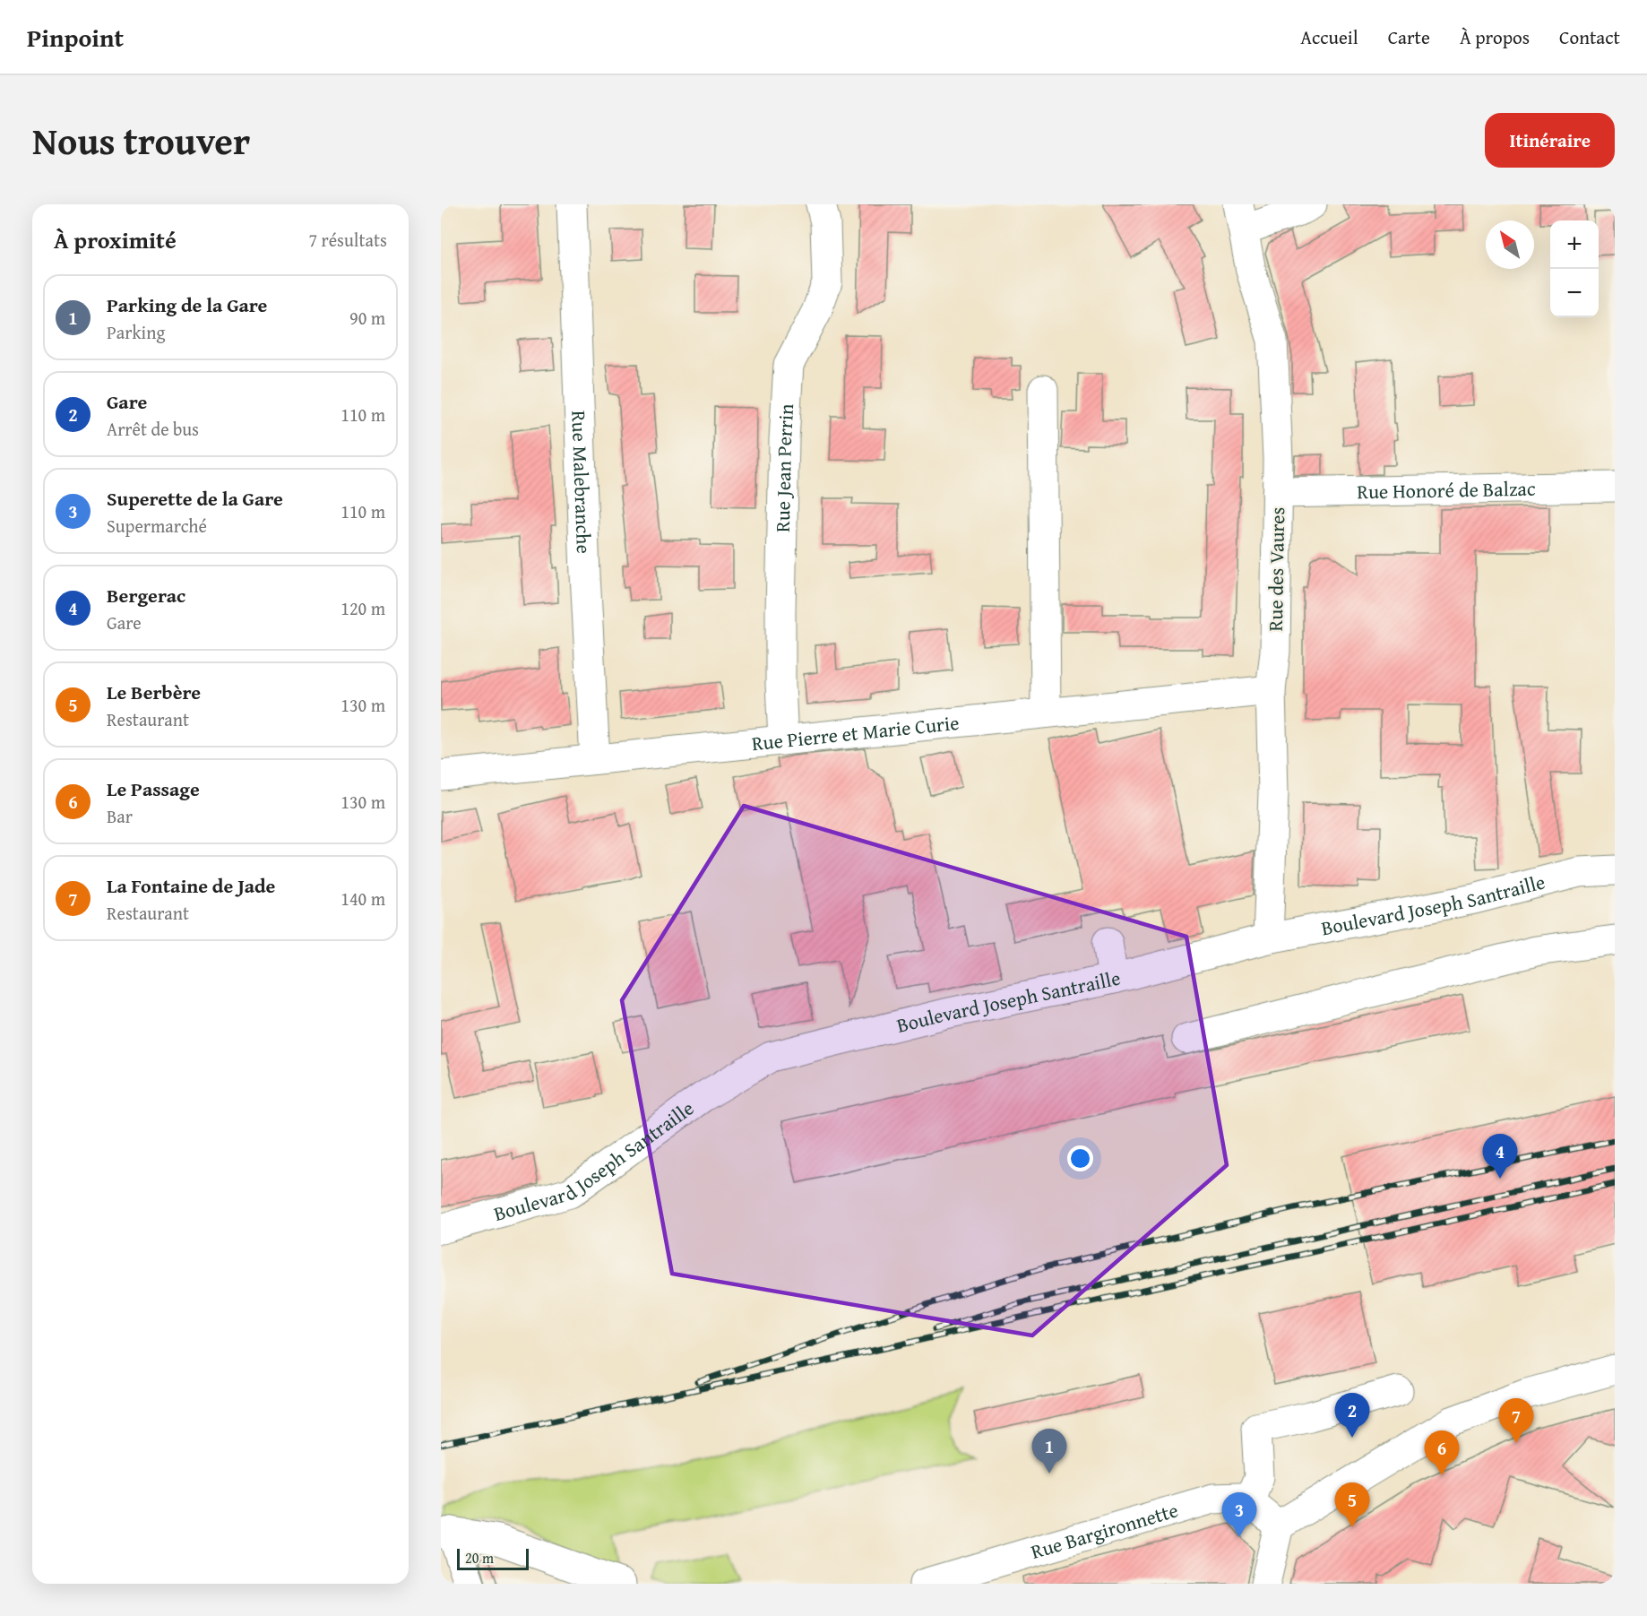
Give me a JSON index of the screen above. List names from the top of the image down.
{
  "streets": {
    "street": [
      "Rue Jean Perrin",
      "Rue Malebranche",
      "Rue Honoré de Balzac",
      "Rue des Vaures",
      "Rue Pierre et Marie Curie",
      "Boulevard Joseph Santraille",
      "Rue Bargironnette"
    ]
  },
  "crossings": [
    ["Rue Jean Perrin", "Rue Pierre et Marie Curie"],
    ["Rue Malebranche", "Rue Pierre et Marie Curie"],
    ["Rue Honoré de Balzac", "Rue des Vaures"],
    ["Rue des Vaures", "Rue Pierre et Marie Curie"],
    ["Rue des Vaures", "Boulevard Joseph Santraille"]
  ],
  "scale_bar": "20 m",
  "north": "top left",
  "page": {
    "header": "Pinpoint",
    "nav": [
      "Accueil",
      "Carte",
      "À propos",
      "Contact"
    ],
    "title": "Nous trouver",
    "buttons": "Itinéraire",
    "heading": ["À proximité", "7 résultats"],
    "map_buttons": ["+", "−"],
    "list": [
      {
        "mark": "1",
        "name": "Parking de la Gare",
        "note": "Parking",
        "value": "90 m"
      },
      {
        "mark": "2",
        "name": "Gare",
        "note": "Arrêt de bus",
        "value": "110 m"
      },
      {
        "mark": "3",
        "name": "Superette de la Gare",
        "note": "Supermarché",
        "value": "110 m"
      },
      {
        "mark": "4",
        "name": "Bergerac",
        "note": "Gare",
        "value": "120 m"
      },
      {
        "mark": "5",
        "name": "Le Berbère",
        "note": "Restaurant",
        "value": "130 m"
      },
      {
        "mark": "6",
        "name": "Le Passage",
        "note": "Bar",
        "value": "130 m"
      },
      {
        "mark": "7",
        "name": "La Fontaine de Jade",
        "note": "Restaurant",
        "value": "140 m"
      }
    ],
    "pins": [
      "4",
      "2",
      "7",
      "1",
      "6",
      "5",
      "3"
    ],
    "scale": "20 m"
  }
}
